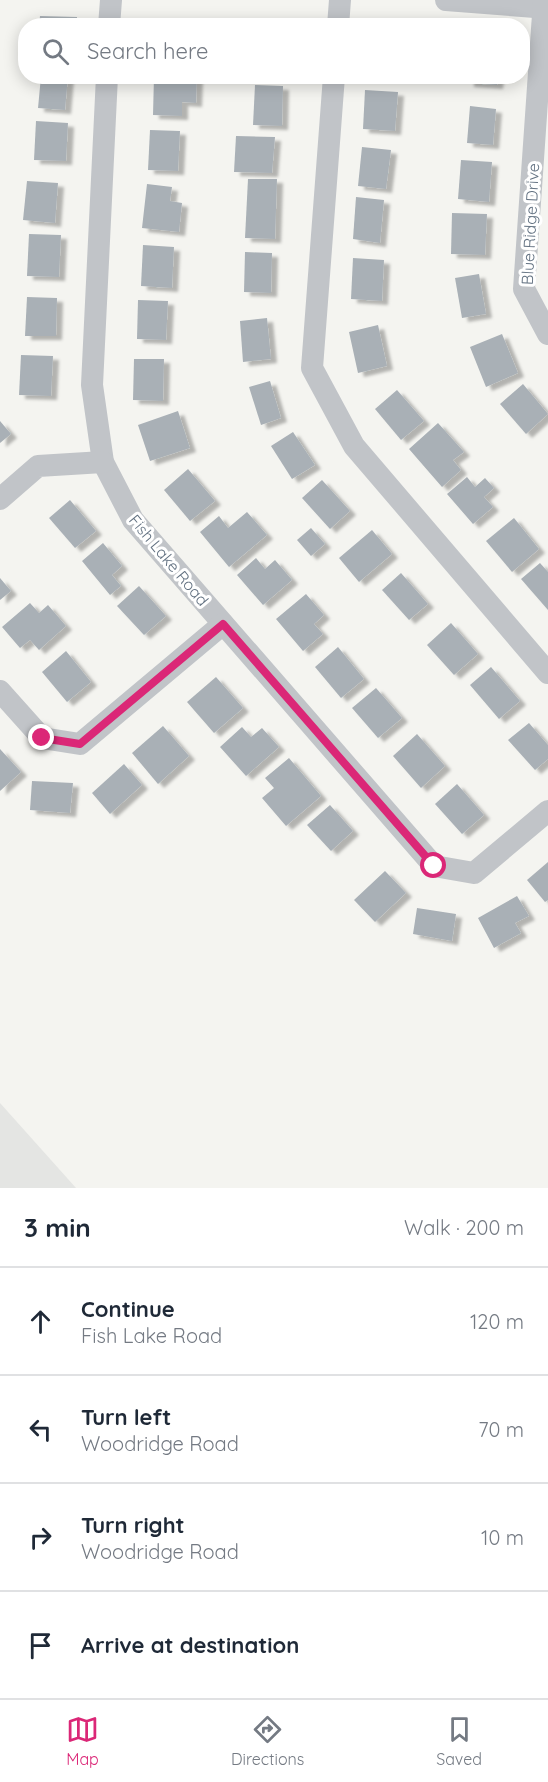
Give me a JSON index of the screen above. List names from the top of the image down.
{
  "streets": {
    "street": ["Blue Ridge Drive", "Fish Lake Road"]
  },
  "page": {
    "search": "Search here",
    "heading": ["3 min", "Walk · 200 m"],
    "list": [
      ["Continue", "Fish Lake Road", "120 m"],
      ["Turn left", "Woodridge Road", "70 m"],
      ["Turn right", "Woodridge Road", "10 m"],
      "Arrive at destination"
    ],
    "nav": ["Map", "Directions", "Saved"]
  }
}
